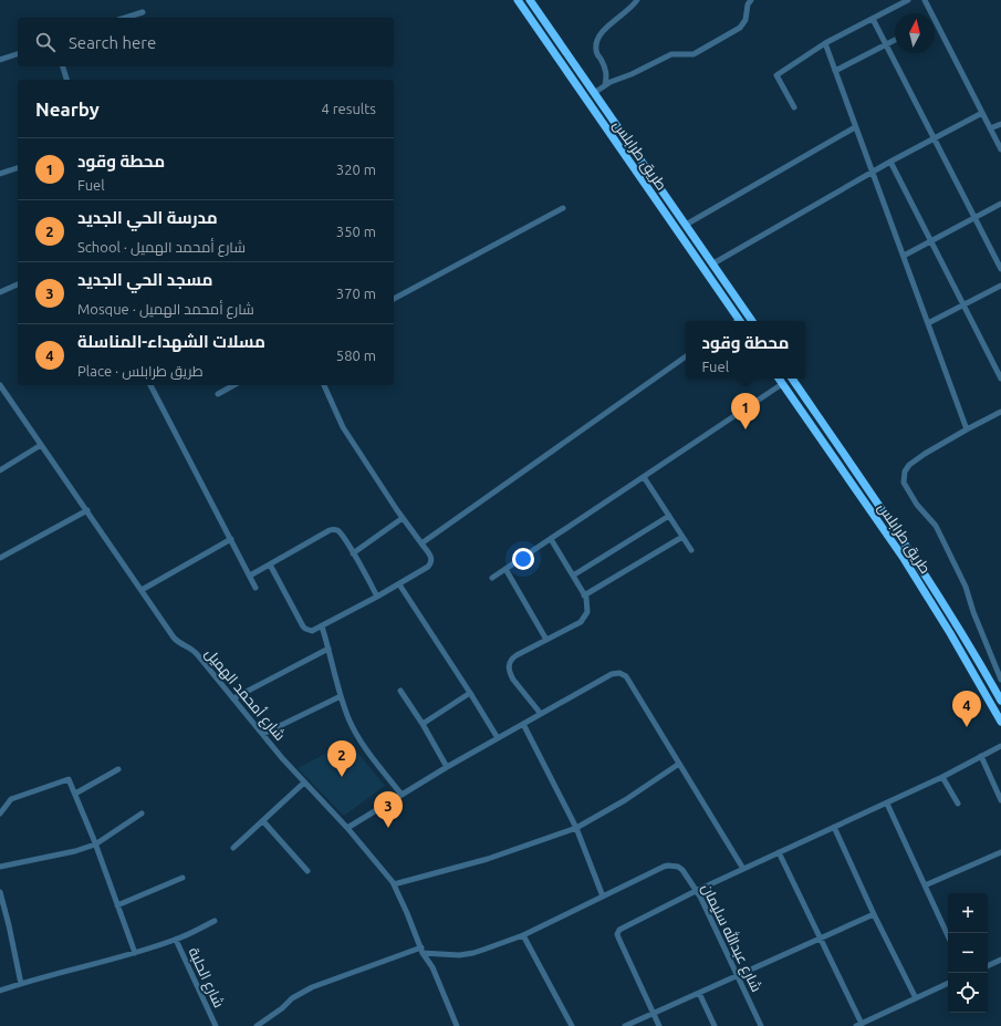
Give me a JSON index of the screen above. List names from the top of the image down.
{
  "streets": {
    "highway": ["طريق طرابلس"],
    "street": ["شارع أمحمد الهميل", "شارع عبدالله سليمان", "شارع الحلبة"]
  },
  "north": "top",
  "page": {
    "search": "Search here",
    "heading": ["Nearby", "4 results"],
    "list": [
      {
        "mark": "1",
        "name": "محطة وقود",
        "note": "Fuel",
        "value": "320 m"
      },
      {
        "mark": "2",
        "name": "مدرسة الحي الجديد",
        "note": "School · شارع أمحمد الهميل",
        "value": "350 m"
      },
      {
        "mark": "3",
        "name": "مسجد الحي الجديد",
        "note": "Mosque · شارع أمحمد الهميل",
        "value": "370 m"
      },
      {
        "mark": "4",
        "name": "مسلات الشهداء-المناسلة",
        "note": "Place · طريق طرابلس",
        "value": "580 m"
      }
    ],
    "popup": ["محطة وقود", "Fuel"],
    "pins": [
      "1",
      "4",
      "2",
      "3"
    ],
    "map_buttons": ["+", "−"]
  }
}
